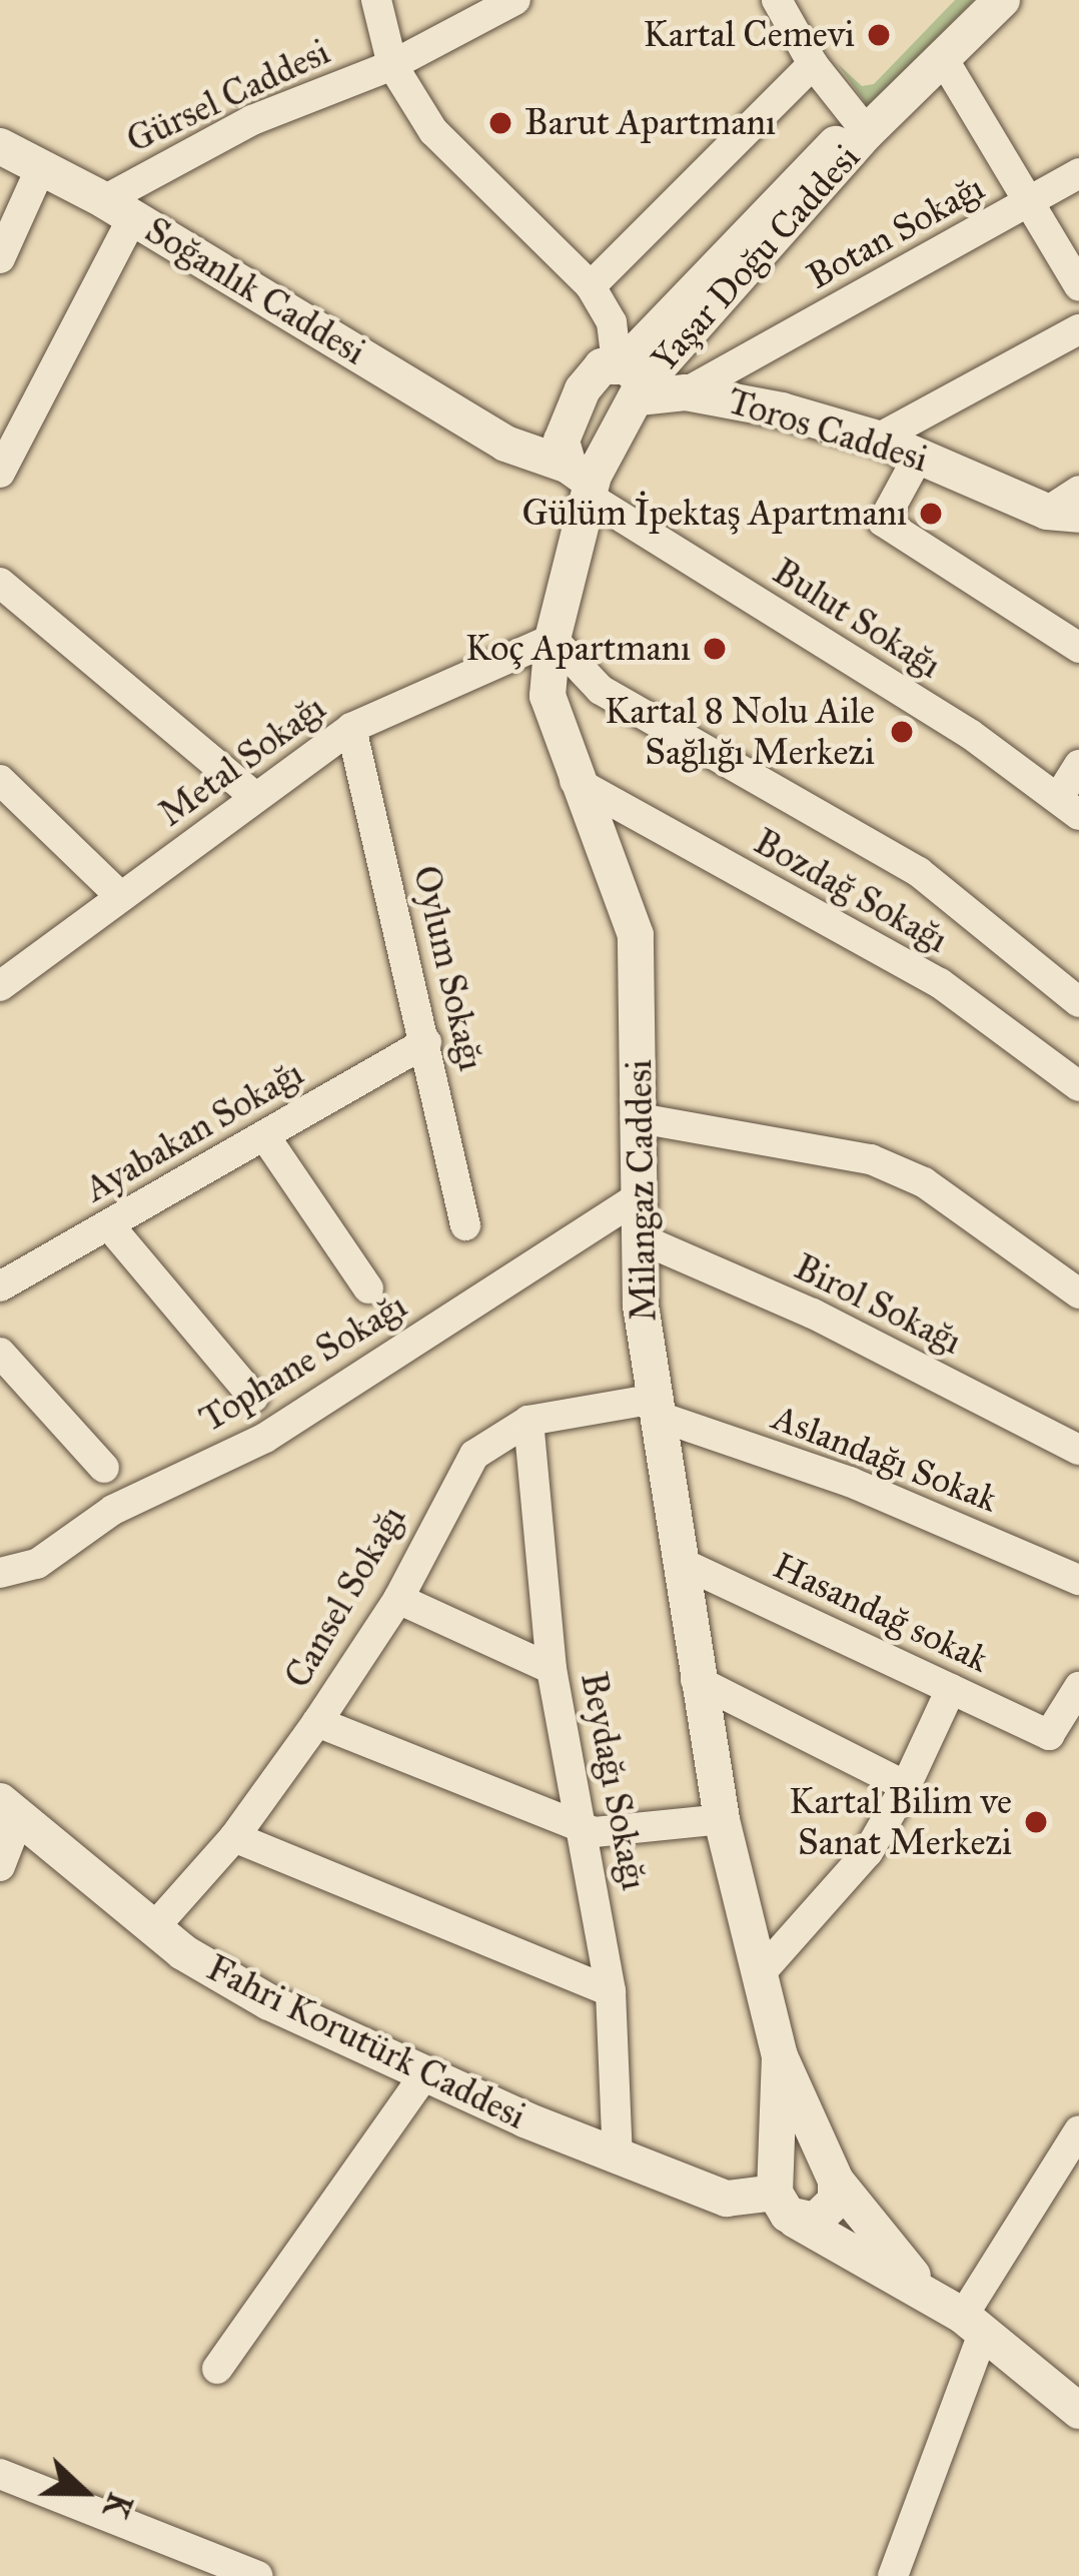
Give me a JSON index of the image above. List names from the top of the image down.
{
  "streets": {
    "street": [
      "Gürsel Caddesi",
      "Botan Sokağı",
      "Yaşar Doğu Caddesi",
      "Soğanlık Caddesi",
      "Toros Caddesi",
      "Bulut Sokağı",
      "Metal Sokağı",
      "Bozdağ Sokağı",
      "Oylum Sokağı",
      "Ayabakan Sokağı",
      "Milangaz Caddesi",
      "Birol Sokağı",
      "Tophane Sokağı",
      "Aslandağı Sokak",
      "Cansel Sokağı",
      "Hasandağ sokak",
      "Beydağı Sokağı",
      "Fahri Korutürk Caddesi"
    ]
  },
  "crossings": [
    ["Gürsel Caddesi", "Soğanlık Caddesi"],
    ["Botan Sokağı", "Toros Caddesi"],
    ["Yaşar Doğu Caddesi", "Toros Caddesi"],
    ["Soğanlık Caddesi", "Bulut Sokağı"],
    ["Soğanlık Caddesi", "Milangaz Caddesi"],
    ["Bulut Sokağı", "Milangaz Caddesi"],
    ["Metal Sokağı", "Oylum Sokağı"],
    ["Metal Sokağı", "Milangaz Caddesi"],
    ["Bozdağ Sokağı", "Milangaz Caddesi"],
    ["Oylum Sokağı", "Ayabakan Sokağı"],
    ["Milangaz Caddesi", "Birol Sokağı"],
    ["Milangaz Caddesi", "Tophane Sokağı"],
    ["Milangaz Caddesi", "Aslandağı Sokak"],
    ["Milangaz Caddesi", "Cansel Sokağı"],
    ["Milangaz Caddesi", "Hasandağ sokak"],
    ["Milangaz Caddesi", "Fahri Korutürk Caddesi"],
    ["Aslandağı Sokak", "Cansel Sokağı"],
    ["Cansel Sokağı", "Beydağı Sokağı"],
    ["Cansel Sokağı", "Fahri Korutürk Caddesi"],
    ["Beydağı Sokağı", "Fahri Korutürk Caddesi"]
  ],
  "places": [
    "Kartal Cemevi",
    "Barut Apartmanı",
    "Gülüm İpektaş Apartmanı",
    "Koç Apartmanı",
    "Kartal 8 Nolu Aile Sağlığı Merkezi",
    "Kartal Bilim ve Sanat Merkezi"
  ],
  "north": "right"
}
